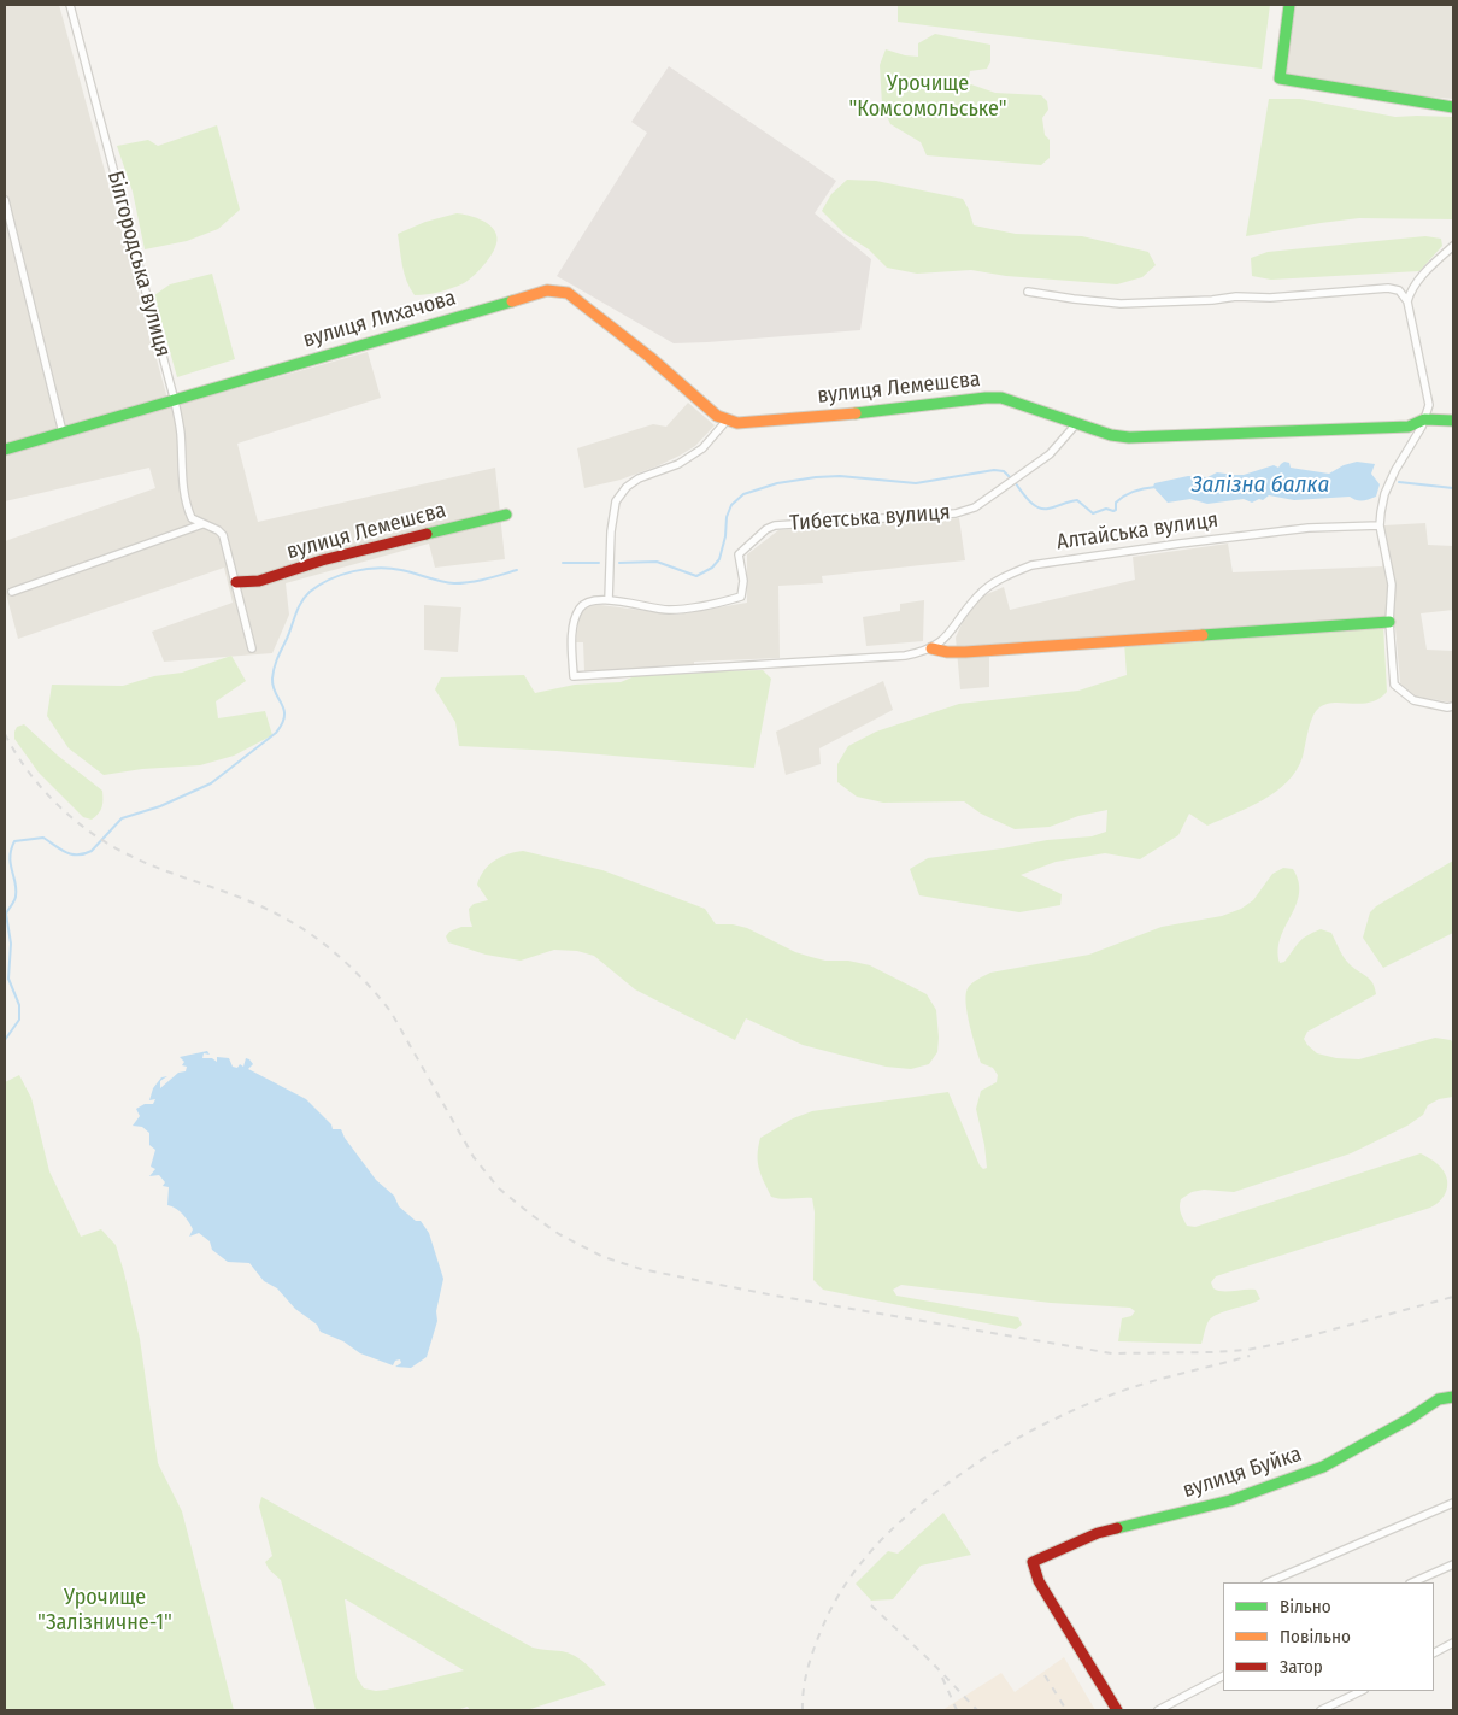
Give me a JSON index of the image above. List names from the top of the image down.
{
  "streets": {
    "street": [
      "Білгородська вулиця",
      "вулиця Лихачова",
      "вулиця Лемешєва",
      "Тибетська вулиця",
      "Алтайська вулиця",
      "вулиця Буйка"
    ]
  },
  "crossings": [
    ["Білгородська вулиця", "вулиця Лихачова"],
    ["вулиця Лихачова", "вулиця Лемешєва"],
    ["вулиця Лемешєва", "Тибетська вулиця"],
    ["Тибетська вулиця", "Алтайська вулиця"]
  ],
  "water": ["Залізна балка"],
  "parks": ["Урочище \"Комсомольське\"", "Урочище \"Залізничне-1\""],
  "legend": ["Вільно", "Повільно", "Затор"]
}
